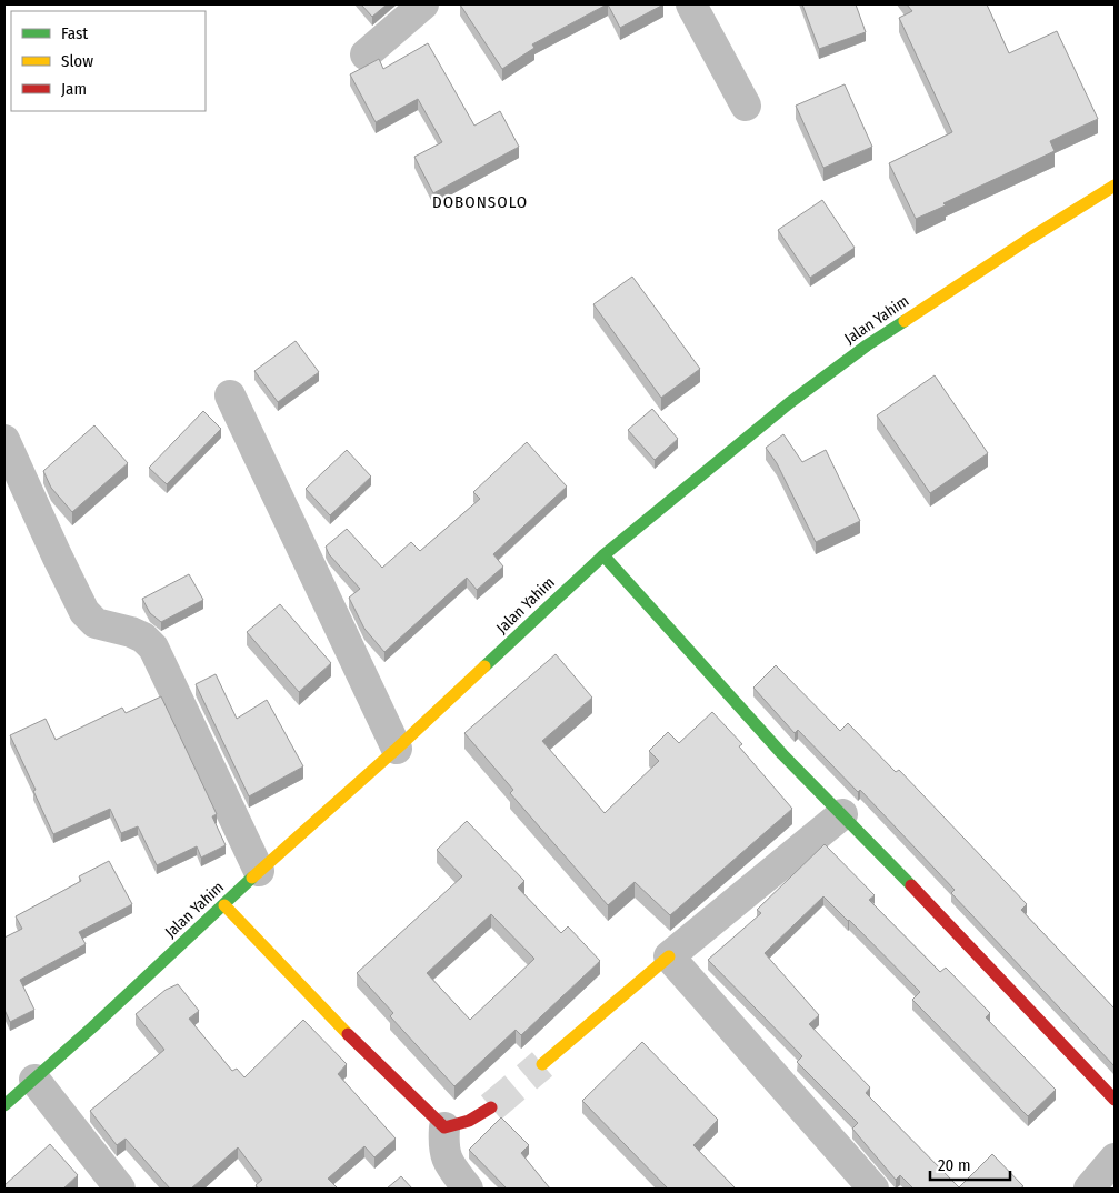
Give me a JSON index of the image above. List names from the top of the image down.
{
  "streets": {
    "street": ["Jalan Yahim"]
  },
  "districts": ["DOBONSOLO"],
  "legend": ["Fast", "Slow", "Jam"],
  "scale_bar": "20 m"
}
